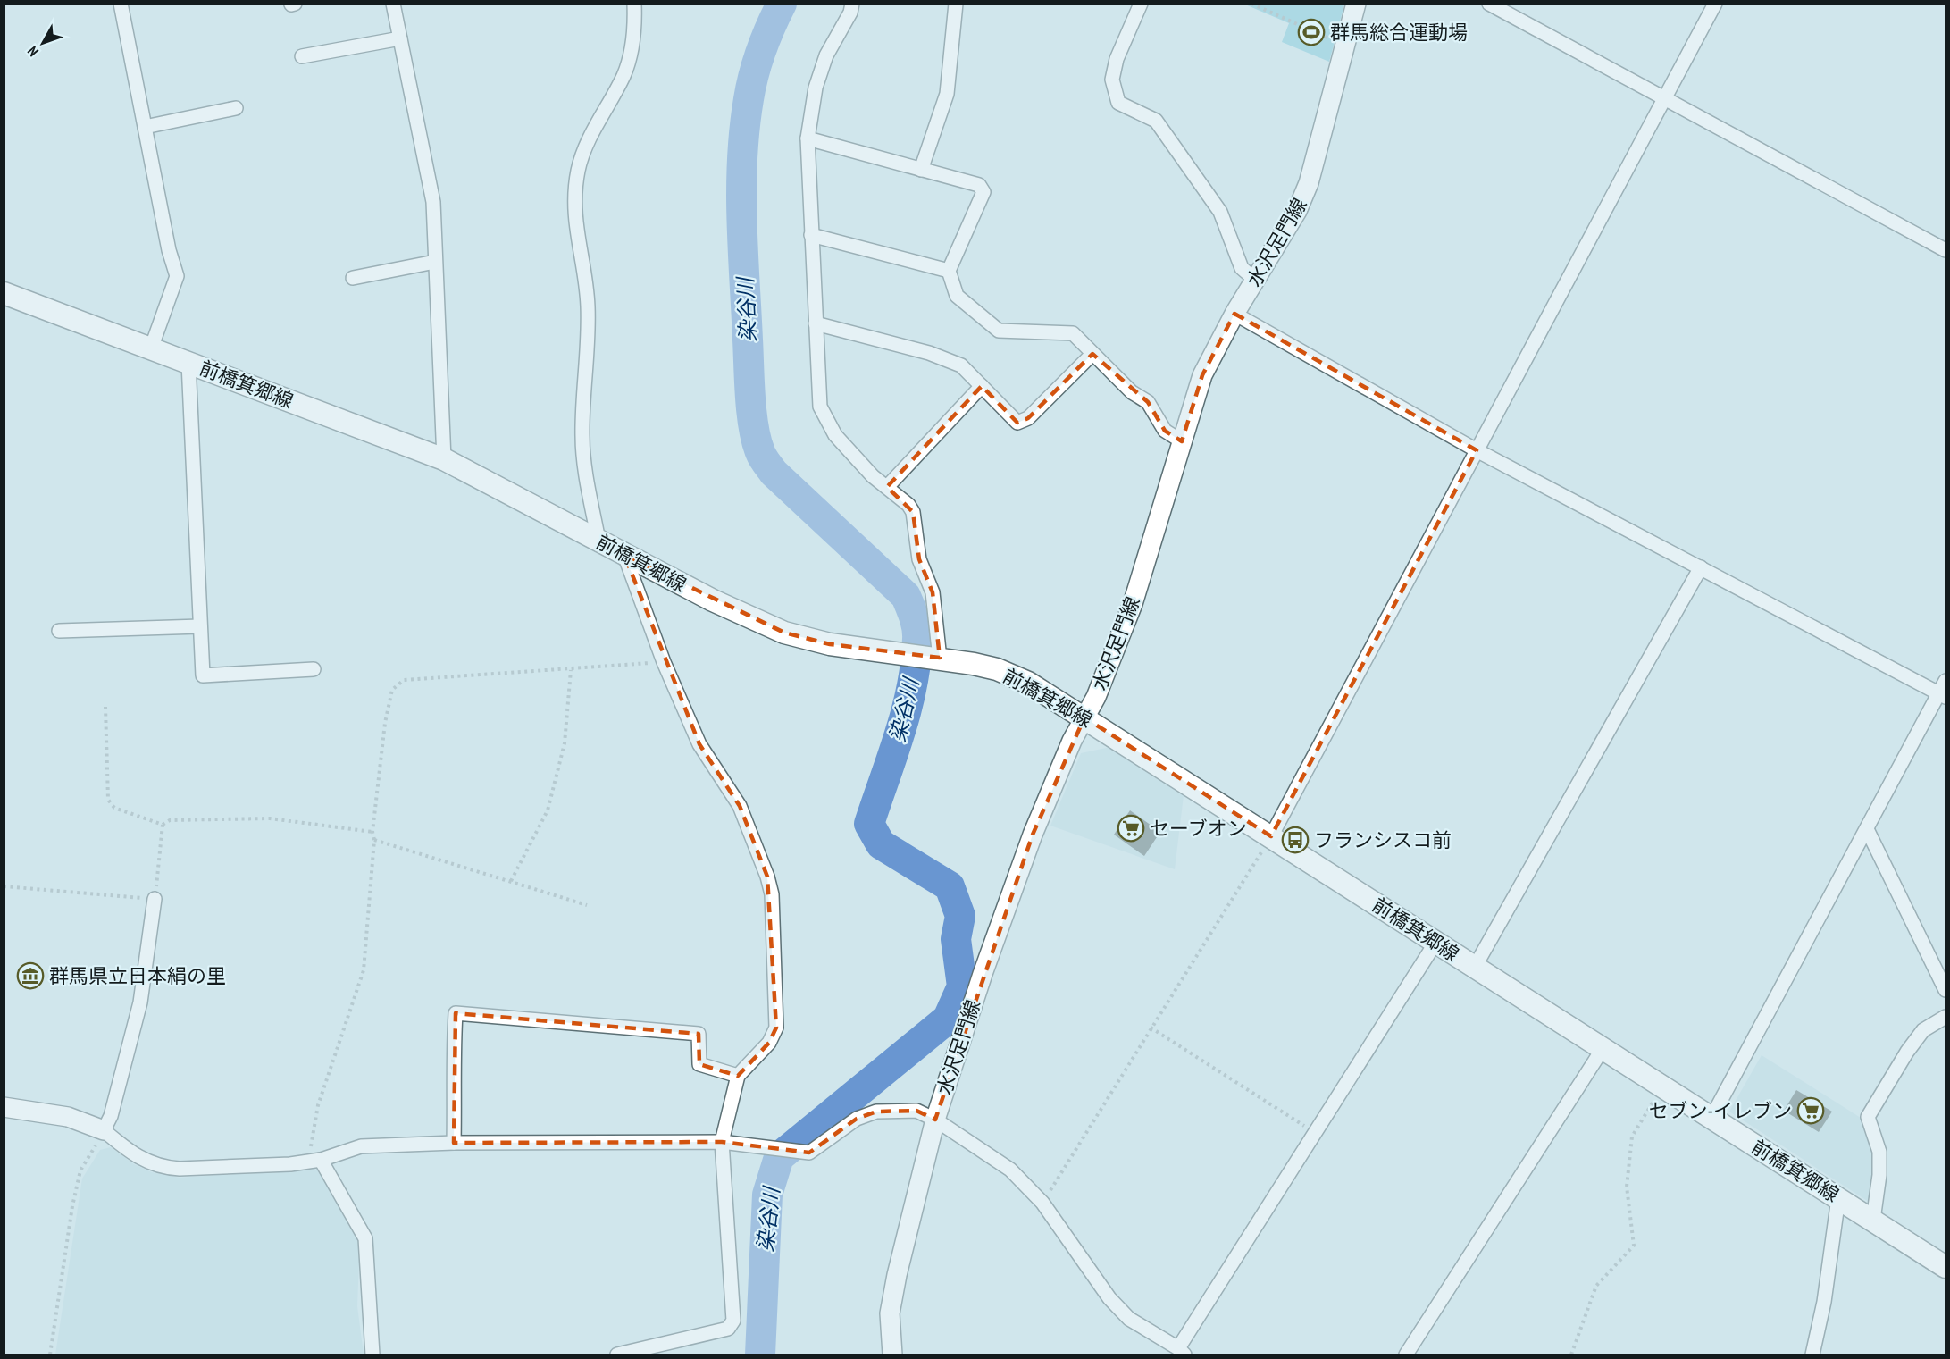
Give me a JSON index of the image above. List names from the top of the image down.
{
  "streets": {
    "main road": ["水沢足門線", "前橋箕郷線"]
  },
  "crossings": [
    ["水沢足門線", "前橋箕郷線"]
  ],
  "water": ["染谷川"],
  "places": {
    "sports": ["群馬総合運動場"],
    "supermarket": ["セーブオン", "セブン-イレブン"],
    "bus stop": ["フランシスコ前"],
    "museum": ["群馬県立日本絹の里"]
  },
  "north": "bottom left"
}
